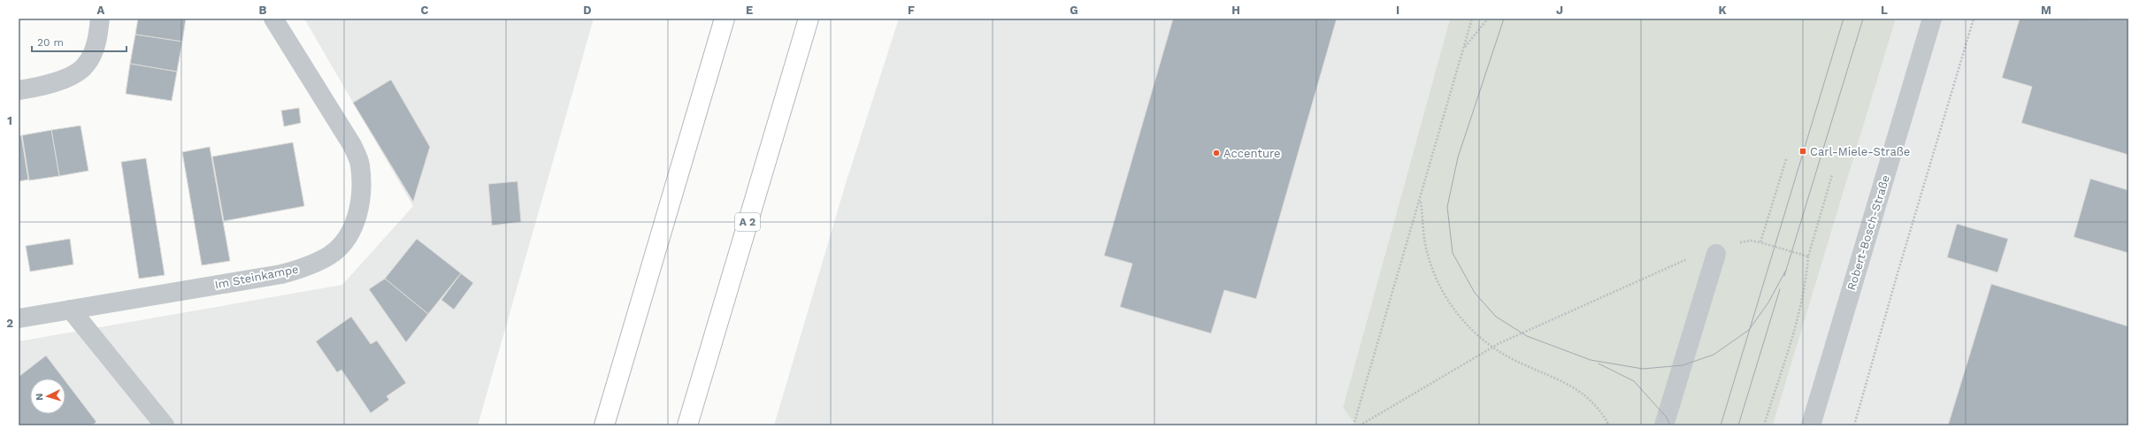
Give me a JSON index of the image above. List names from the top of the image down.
{
  "streets": {
    "highway": ["A 2"],
    "street": ["Robert-Bosch-Straße", "Im Steinkampe"]
  },
  "places": {
    "transit": ["Carl-Miele-Straße"],
    "other": ["Accenture"]
  },
  "scale_bar": "20 m",
  "north": "left",
  "grid": {
    "columns": [
      "A",
      "B",
      "C",
      "D",
      "E",
      "F",
      "G",
      "H",
      "I",
      "J",
      "K",
      "L",
      "M"
    ],
    "rows": ["1", "2"]
  }
}
